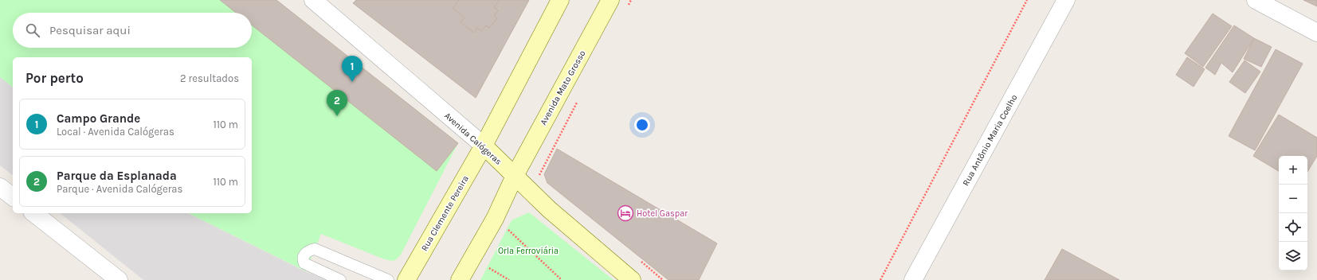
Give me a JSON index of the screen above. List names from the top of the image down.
{
  "streets": {
    "main road": ["Avenida Mato Grosso", "Avenida Calógeras", "Rua Clemente Pereira"],
    "street": ["Rua Antônio Maria Coelho"]
  },
  "crossings": [
    ["Avenida Mato Grosso", "Avenida Calógeras"],
    ["Avenida Calógeras", "Rua Clemente Pereira"]
  ],
  "parks": ["Orla Ferroviária"],
  "places": {
    "hotel": ["Hotel Gaspar"]
  },
  "page": {
    "search": "Pesquisar aqui",
    "pins": ["1", "2"],
    "heading": ["Por perto", "2 resultados"],
    "list": [
      {
        "mark": "1",
        "name": "Campo Grande",
        "note": "Local · Avenida Calógeras",
        "value": "110 m"
      },
      {
        "mark": "2",
        "name": "Parque da Esplanada",
        "note": "Parque · Avenida Calógeras",
        "value": "110 m"
      }
    ],
    "map_buttons": ["+", "−"]
  }
}
